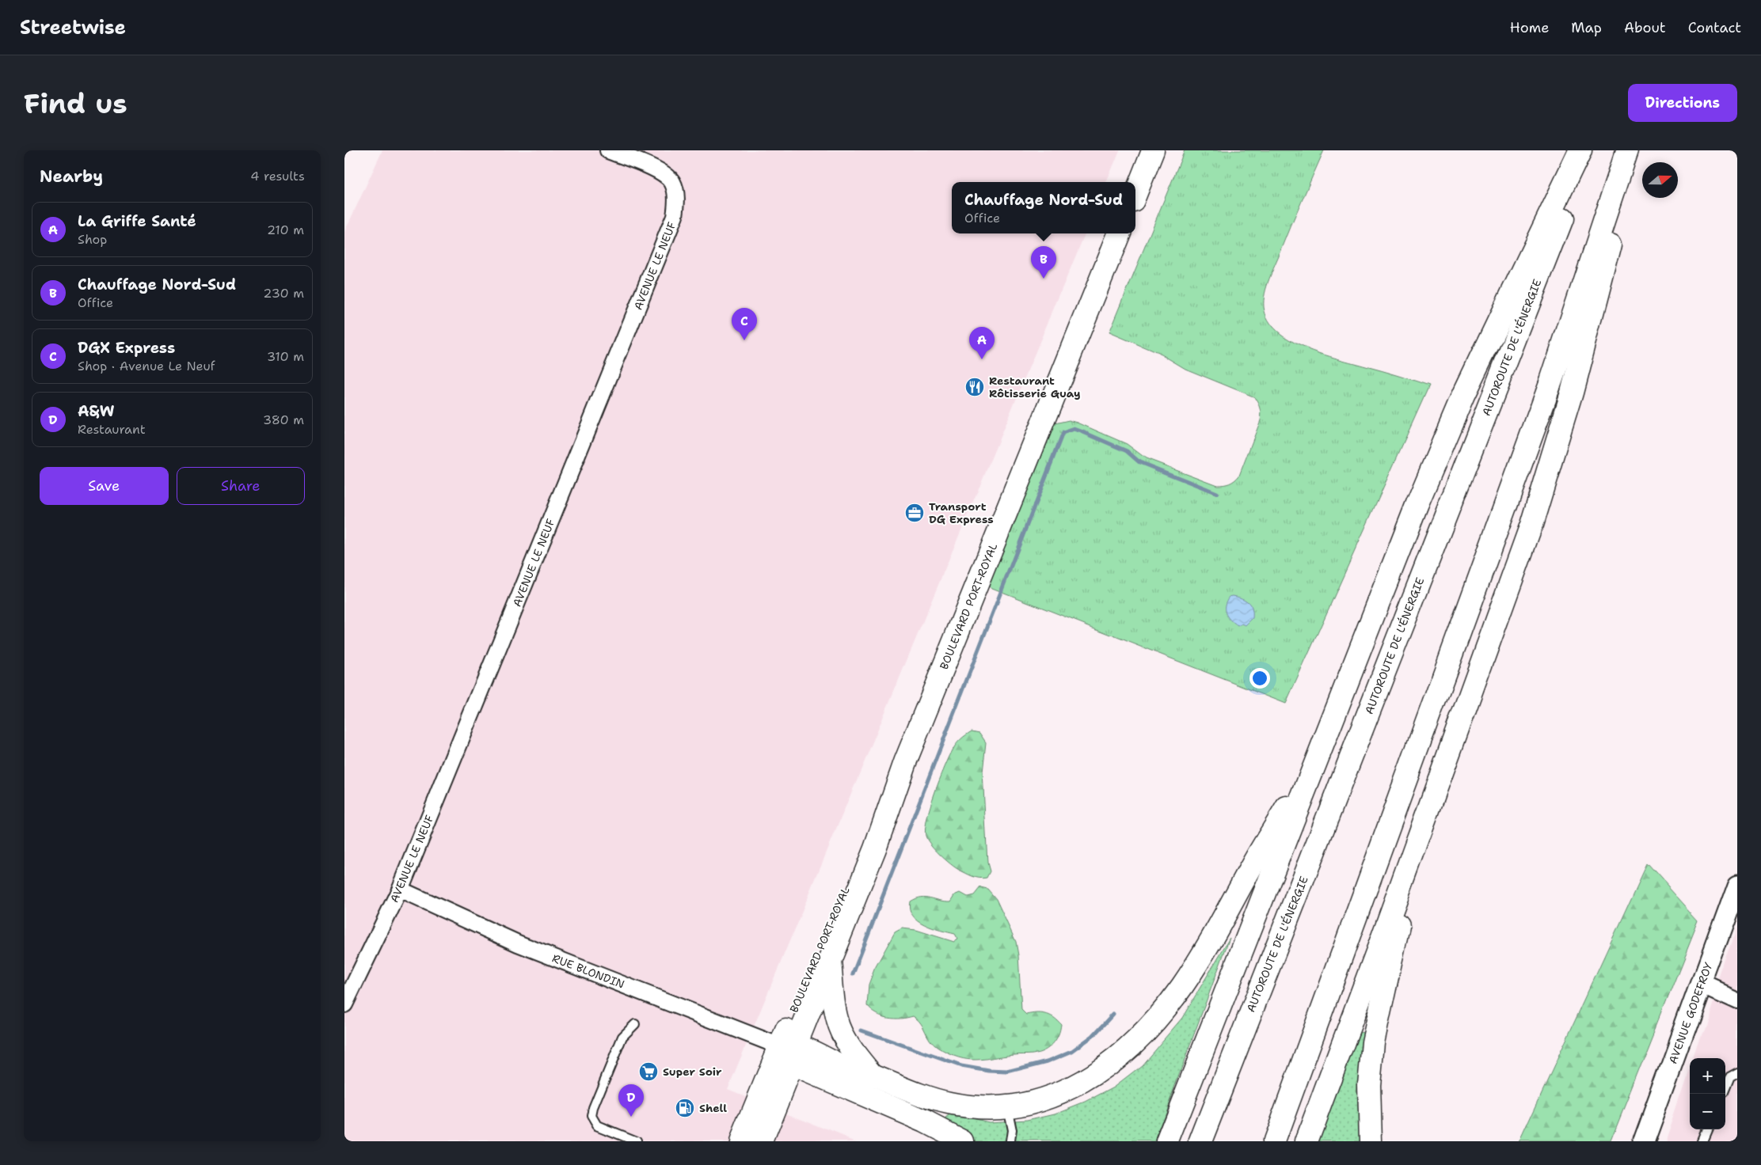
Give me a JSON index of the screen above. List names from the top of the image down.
{
  "streets": {
    "main road": ["AUTOROUTE DE L'ÉNERGIE", "BOULEVARD PORT-ROYAL"],
    "street": ["AVENUE LE NEUF", "RUE BLONDIN", "AVENUE GODEFROY"]
  },
  "crossings": [
    ["AVENUE LE NEUF", "RUE BLONDIN"],
    ["BOULEVARD PORT-ROYAL", "RUE BLONDIN"]
  ],
  "places": {
    "restaurant": ["Restaurant Rôtisserie Guay"],
    "office": ["Transport DG Express"],
    "supermarket": ["Super Soir"],
    "fuel station": ["Shell"]
  },
  "north": "right",
  "page": {
    "header": "Streetwise",
    "nav": [
      "Home",
      "Map",
      "About",
      "Contact"
    ],
    "buttons": [
      "Directions",
      ["Save", "Share"]
    ],
    "title": "Find us",
    "heading": ["Nearby", "4 results"],
    "popup": ["Chauffage Nord-Sud", "Office"],
    "list": [
      {
        "mark": "A",
        "name": "La Griffe Santé",
        "note": "Shop",
        "value": "210 m"
      },
      {
        "mark": "B",
        "name": "Chauffage Nord-Sud",
        "note": "Office",
        "value": "230 m"
      },
      {
        "mark": "C",
        "name": "DGX Express",
        "note": "Shop · Avenue Le Neuf",
        "value": "310 m"
      },
      {
        "mark": "D",
        "name": "A&W",
        "note": "Restaurant",
        "value": "380 m"
      }
    ],
    "pins": [
      "B",
      "C",
      "A",
      "D"
    ],
    "map_buttons": ["+", "−"]
  }
}
